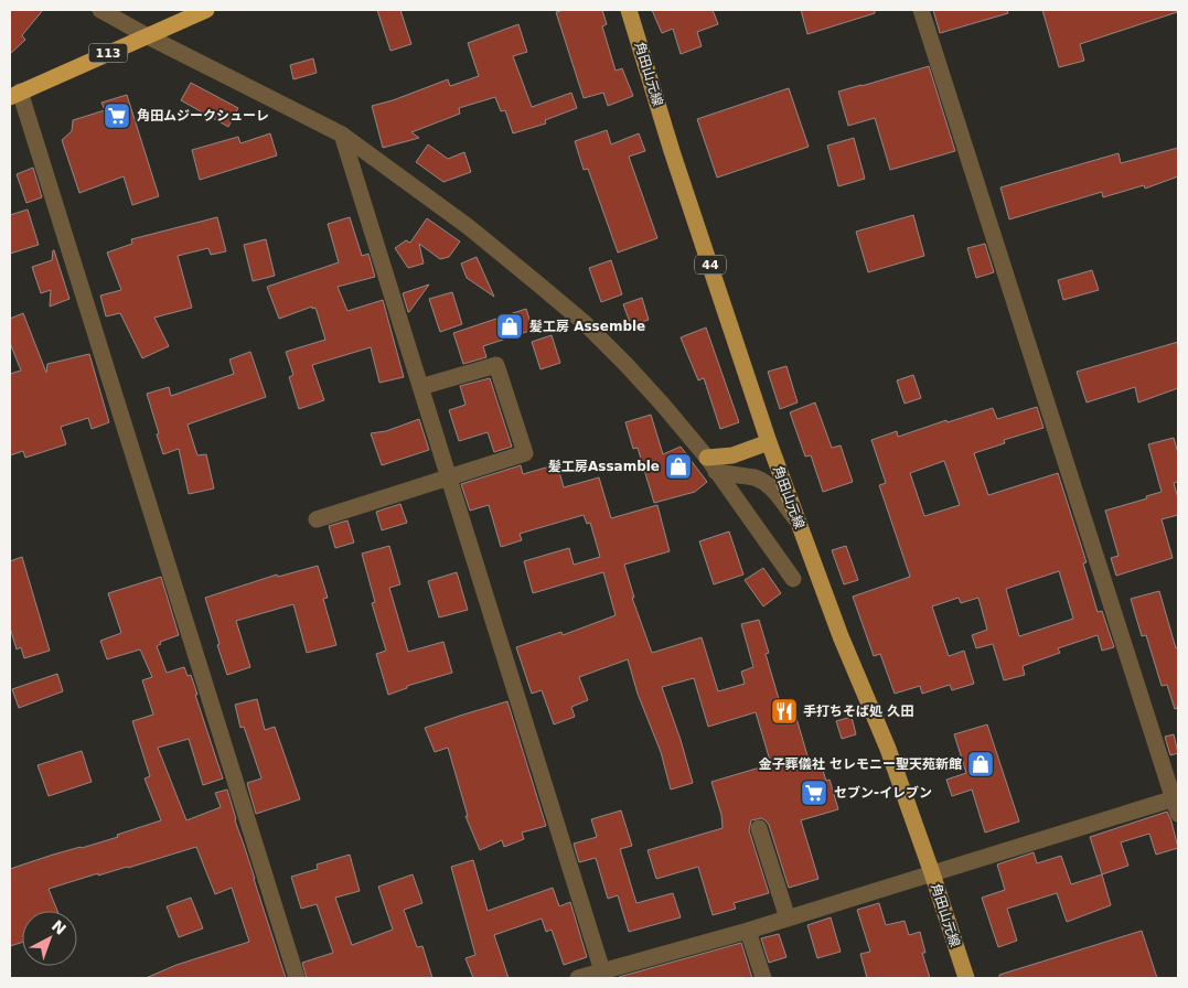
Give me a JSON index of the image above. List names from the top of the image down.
{
  "streets": {
    "highway": ["113"],
    "main road": ["角田山元線", "44"]
  },
  "places": {
    "supermarket": ["角田ムジークシューレ", "セブン-イレブン"],
    "shop": ["髪工房 Assemble", "髪工房Assamble", "金子葬儀社 セレモニー聖天苑新館"],
    "restaurant": ["手打ちそば処 久田"]
  },
  "north": "top right"
}
